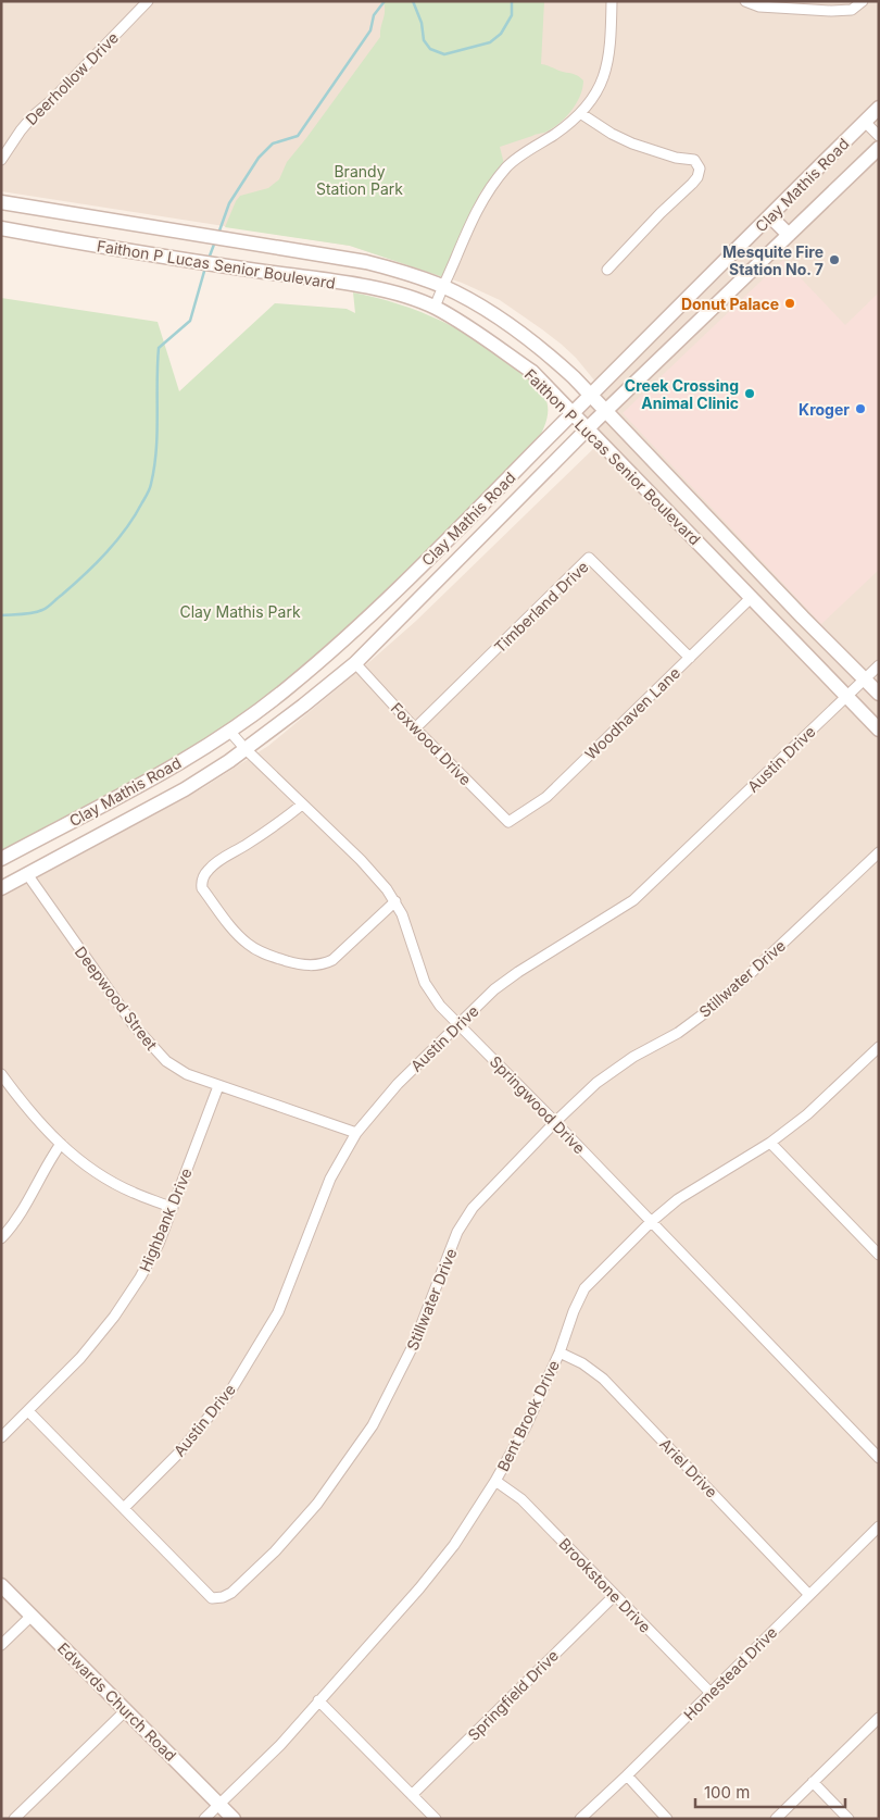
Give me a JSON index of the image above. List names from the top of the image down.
{
  "streets": {
    "main road": ["Clay Mathis Road", "Faithon P Lucas Senior Boulevard", "Edwards Church Road"],
    "street": [
      "Deerhollow Drive",
      "Timberland Drive",
      "Woodhaven Lane",
      "Foxwood Drive",
      "Austin Drive",
      "Stillwater Drive",
      "Deepwood Street",
      "Springwood Drive",
      "Highbank Drive",
      "Bent Brook Drive",
      "Ariel Drive",
      "Brookstone Drive",
      "Homestead Drive",
      "Springfield Drive"
    ]
  },
  "crossings": [
    ["Clay Mathis Road", "Faithon P Lucas Senior Boulevard"],
    ["Clay Mathis Road", "Foxwood Drive"],
    ["Clay Mathis Road", "Deepwood Street"],
    ["Clay Mathis Road", "Springwood Drive"],
    ["Faithon P Lucas Senior Boulevard", "Woodhaven Lane"],
    ["Faithon P Lucas Senior Boulevard", "Austin Drive"],
    ["Timberland Drive", "Woodhaven Lane"],
    ["Timberland Drive", "Foxwood Drive"],
    ["Woodhaven Lane", "Foxwood Drive"],
    ["Austin Drive", "Stillwater Drive"],
    ["Austin Drive", "Deepwood Street"],
    ["Austin Drive", "Springwood Drive"],
    ["Stillwater Drive", "Springwood Drive"],
    ["Stillwater Drive", "Highbank Drive"],
    ["Deepwood Street", "Highbank Drive"],
    ["Springwood Drive", "Bent Brook Drive"],
    ["Bent Brook Drive", "Ariel Drive"],
    ["Bent Brook Drive", "Brookstone Drive"],
    ["Bent Brook Drive", "Edwards Church Road"],
    ["Ariel Drive", "Homestead Drive"],
    ["Brookstone Drive", "Homestead Drive"],
    ["Brookstone Drive", "Springfield Drive"]
  ],
  "parks": ["Brandy Station Park", "Clay Mathis Park"],
  "places": [
    "Mesquite Fire Station No. 7",
    "Donut Palace",
    "Creek Crossing Animal Clinic",
    "Kroger"
  ],
  "scale_bar": "100 m"
}
